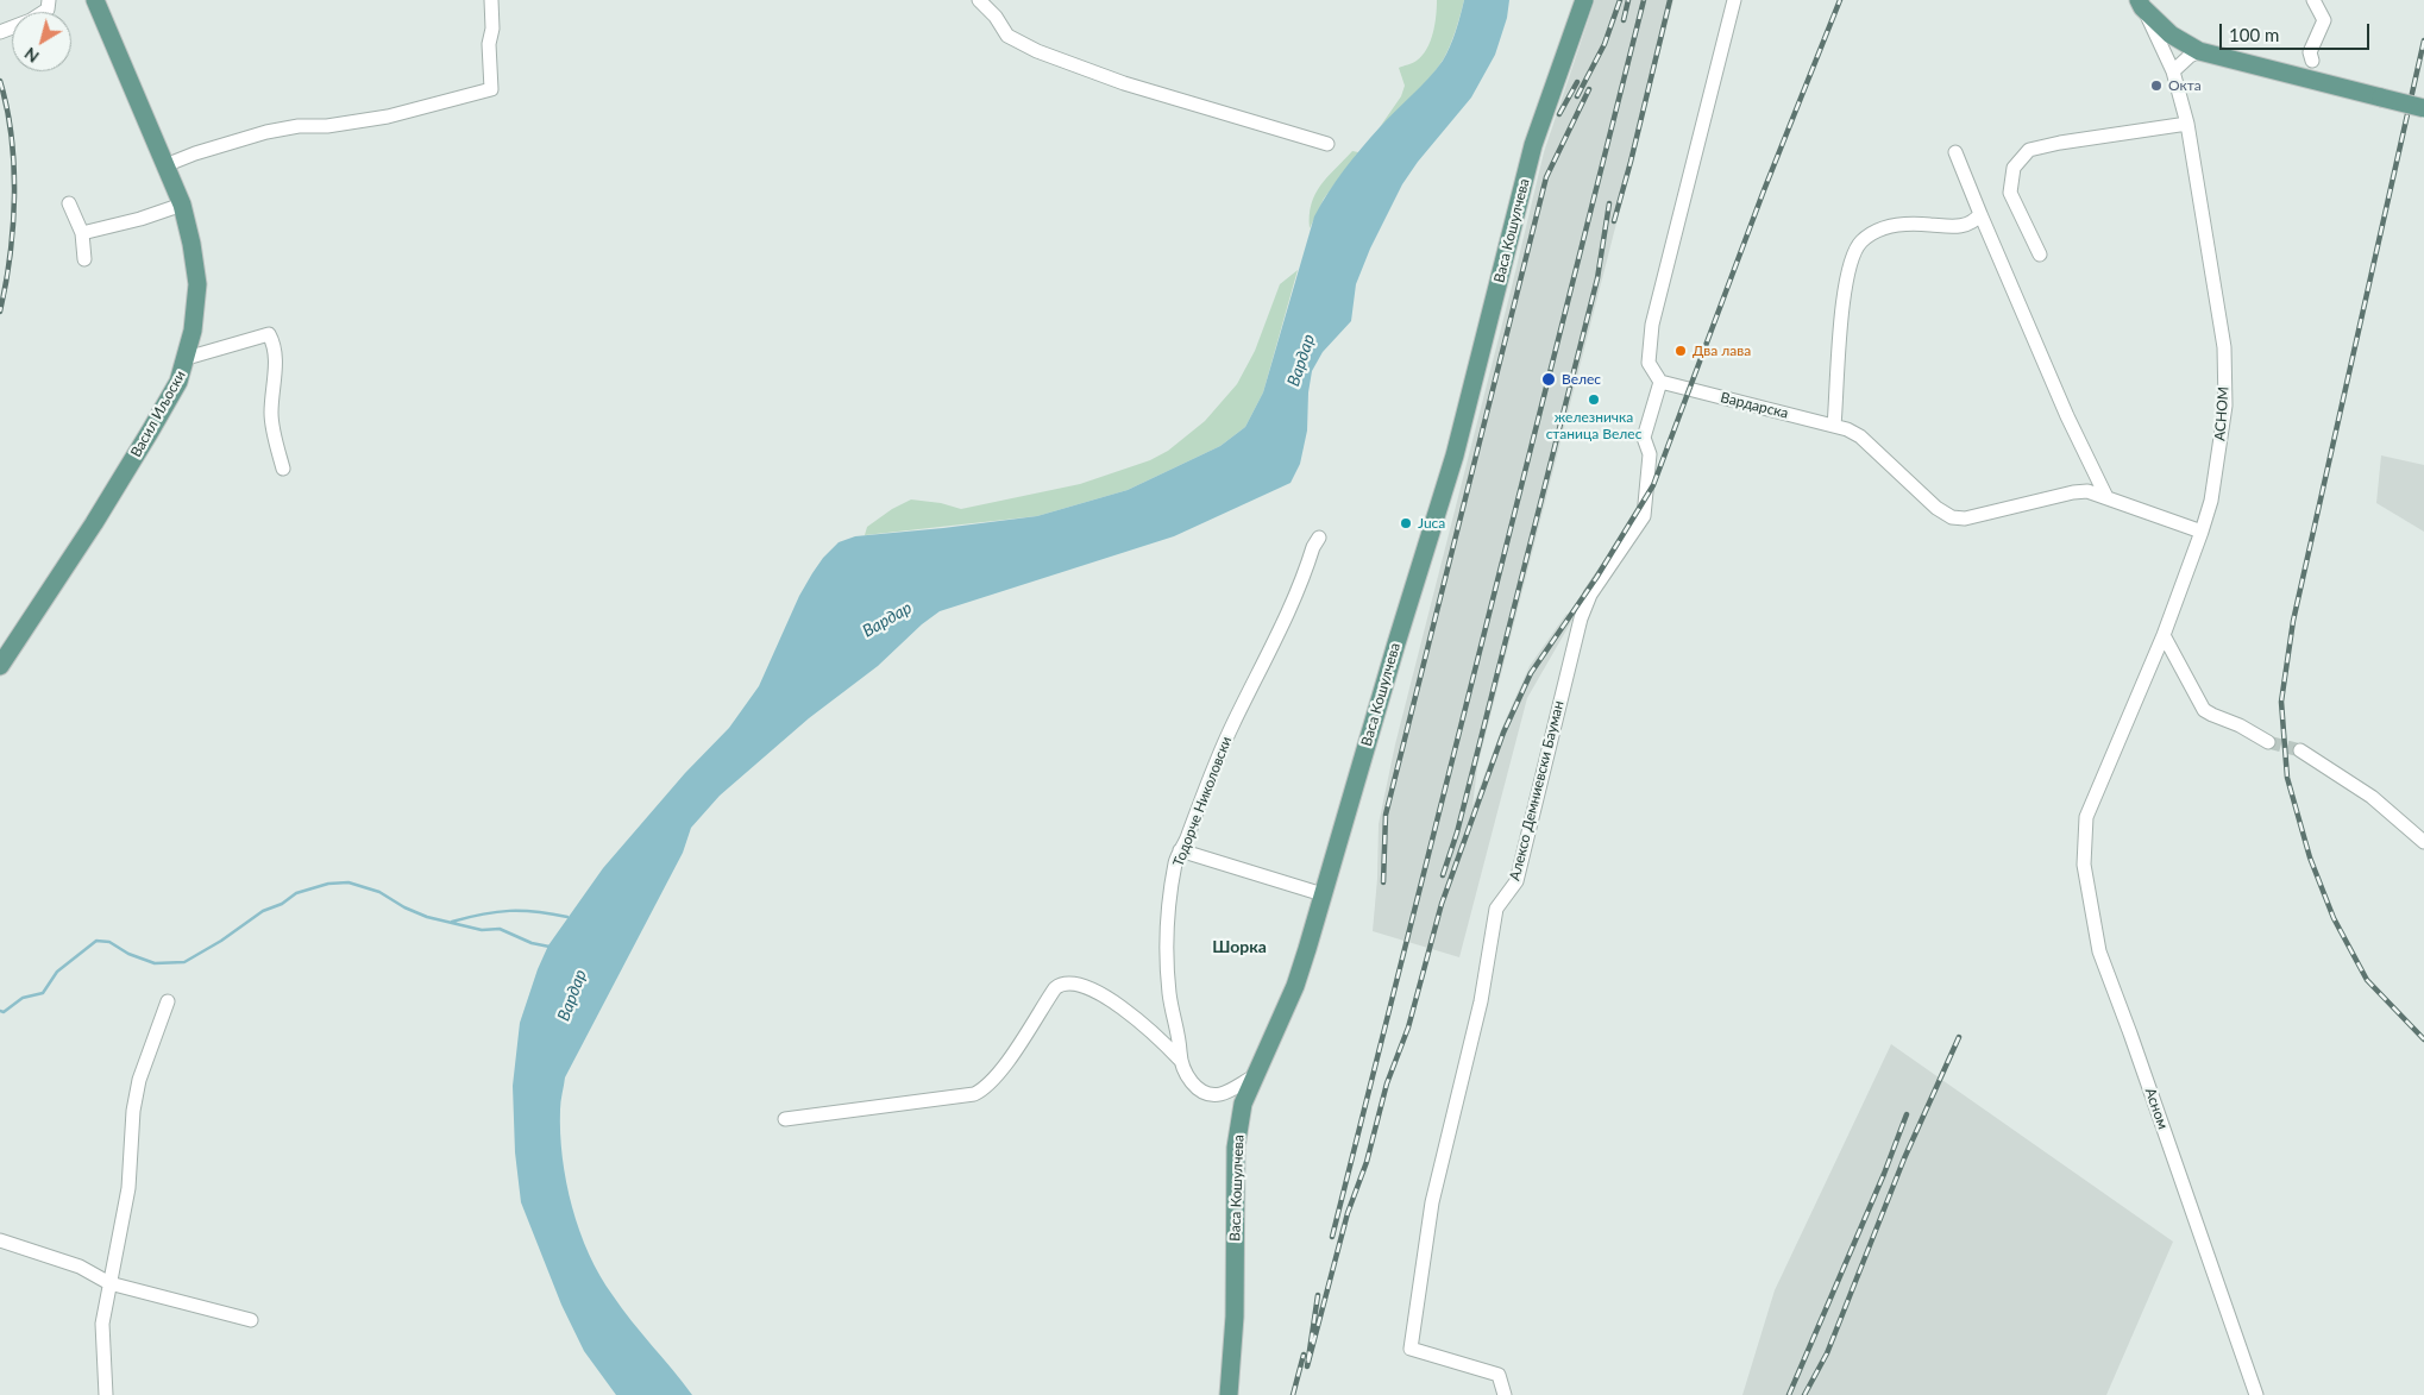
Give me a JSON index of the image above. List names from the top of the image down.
{
  "streets": {
    "main road": ["Васа Кошулчева", "Васил Иљоски"],
    "street": [
      "Вардарска",
      "АСНОМ",
      "Алексо Демниевски Бауман",
      "Тодорче Николовски",
      "Асном"
    ]
  },
  "crossings": [
    ["Васа Кошулчева", "Тодорче Николовски"],
    ["Вардарска", "АСНОМ"],
    ["Вардарска", "Алексо Демниевски Бауман"],
    ["АСНОМ", "Асном"]
  ],
  "districts": ["Шорка"],
  "water": ["Вардар"],
  "places": [
    "Окта",
    "Два лава",
    "Велес",
    "железничка станица Велес",
    "Juca"
  ],
  "scale_bar": "100 m",
  "north": "bottom left"
}
